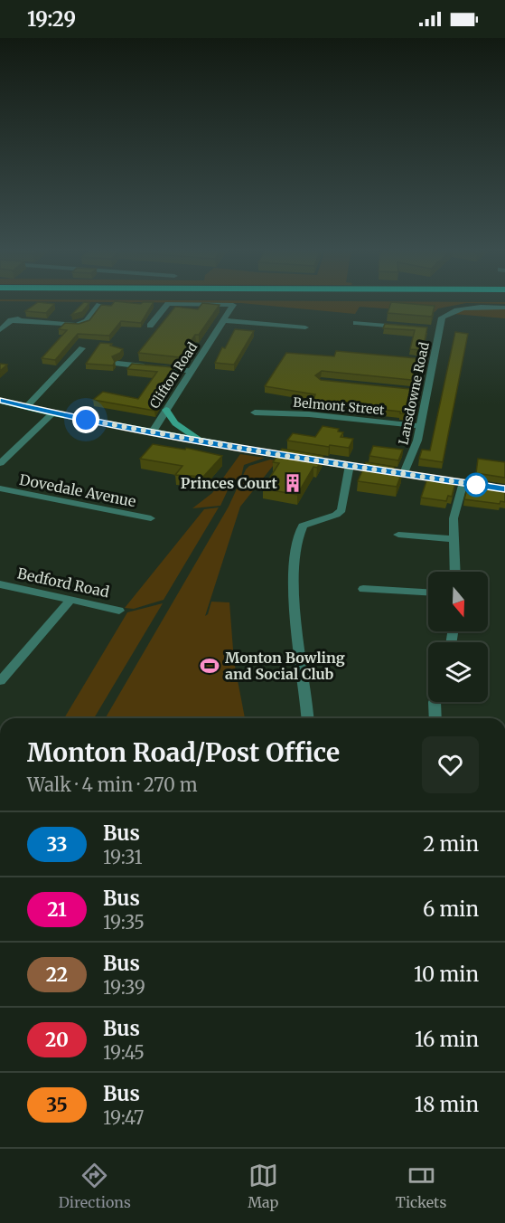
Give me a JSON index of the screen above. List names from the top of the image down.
{
  "streets": {
    "street": [
      "Clifton Road",
      "Lansdowne Road",
      "Belmont Street",
      "Dovedale Avenue",
      "Bedford Road"
    ]
  },
  "crossings": [
    ["Lansdowne Road", "Belmont Street"]
  ],
  "places": {
    "building": ["Princes Court"],
    "sports": ["Monton Bowling and Social Club"]
  },
  "lines": ["bus line 33"],
  "north": "bottom",
  "page": {
    "status": "19:29",
    "heading": ["Monton Road/Post Office", "Walk · 4 min · 270 m"],
    "list": [
      {
        "mark": "33",
        "name": "Bus",
        "note": "19:31",
        "value": "2 min"
      },
      {
        "mark": "21",
        "name": "Bus",
        "note": "19:35",
        "value": "6 min"
      },
      {
        "mark": "22",
        "name": "Bus",
        "note": "19:39",
        "value": "10 min"
      },
      {
        "mark": "20",
        "name": "Bus",
        "note": "19:45",
        "value": "16 min"
      },
      {
        "mark": "35",
        "name": "Bus",
        "note": "19:47",
        "value": "18 min"
      }
    ],
    "tabs": ["Directions", "Map", "Tickets"]
  }
}
